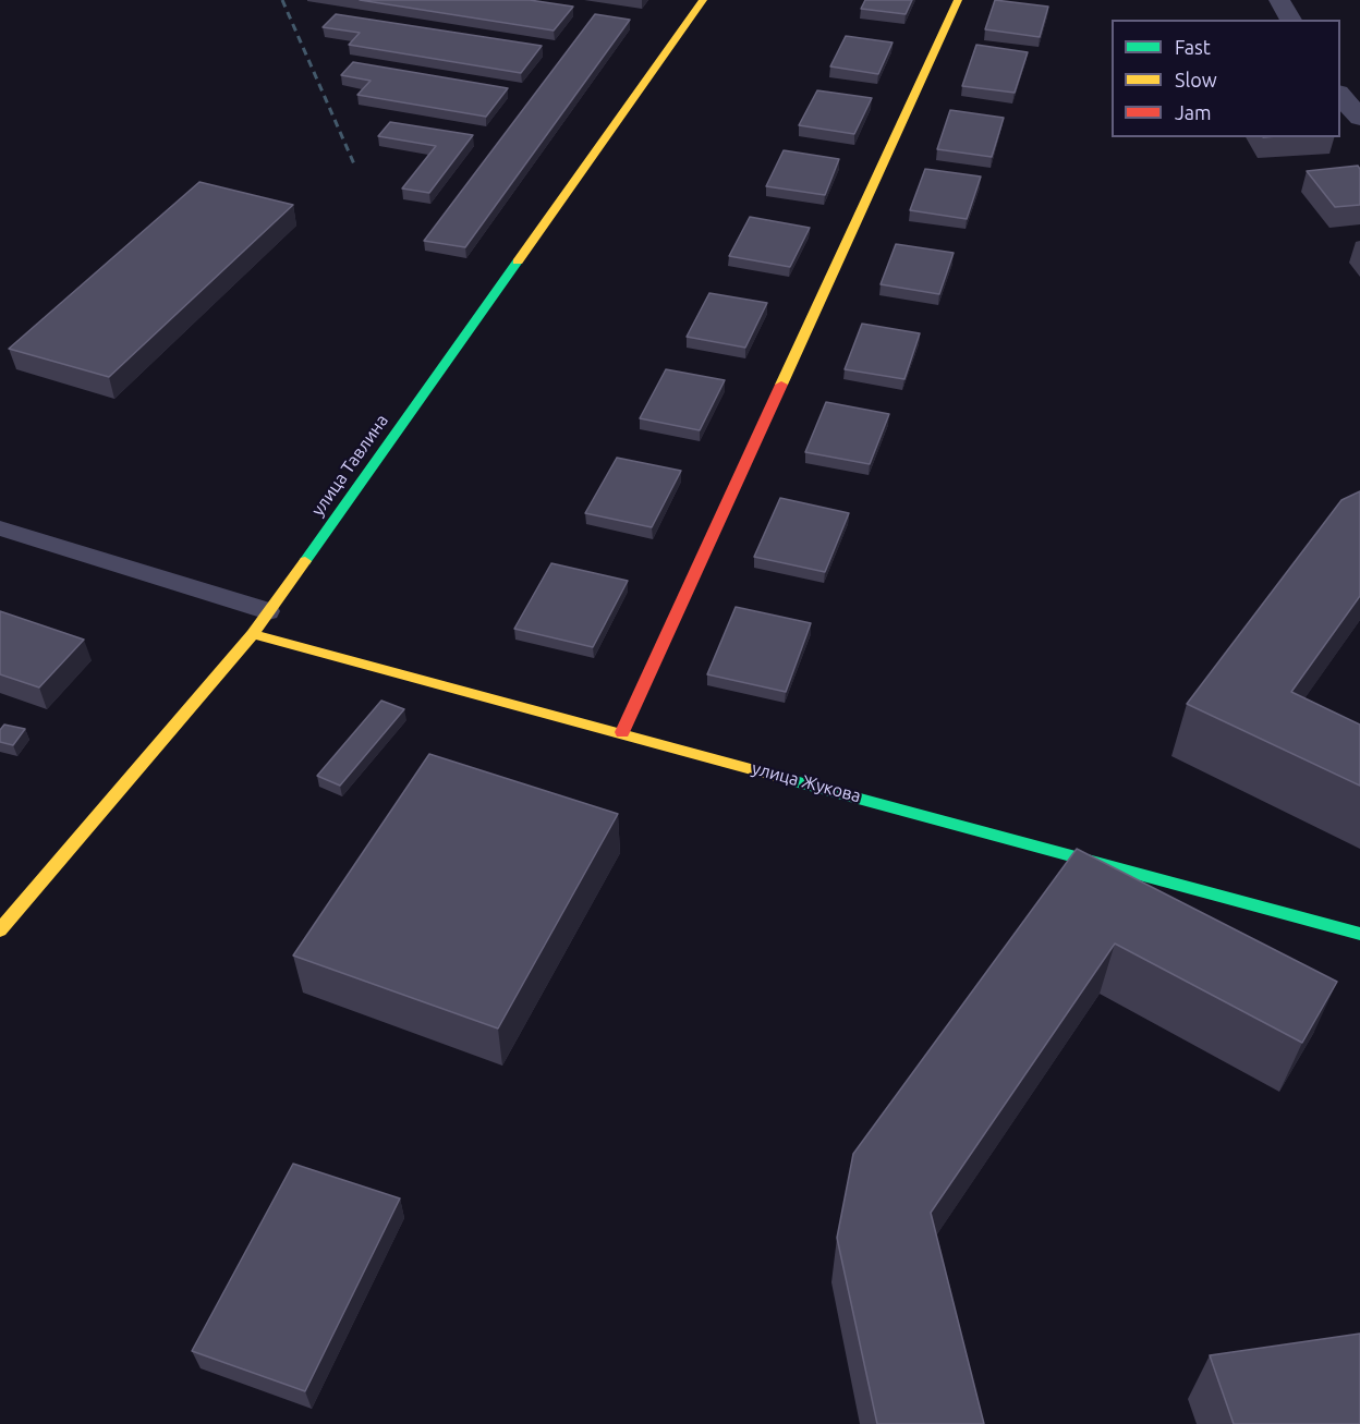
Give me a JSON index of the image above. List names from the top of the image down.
{
  "streets": {
    "street": ["улица Тавлина", "улица Жукова"]
  },
  "crossings": [
    ["улица Тавлина", "улица Жукова"]
  ],
  "legend": ["Fast", "Slow", "Jam"]
}
